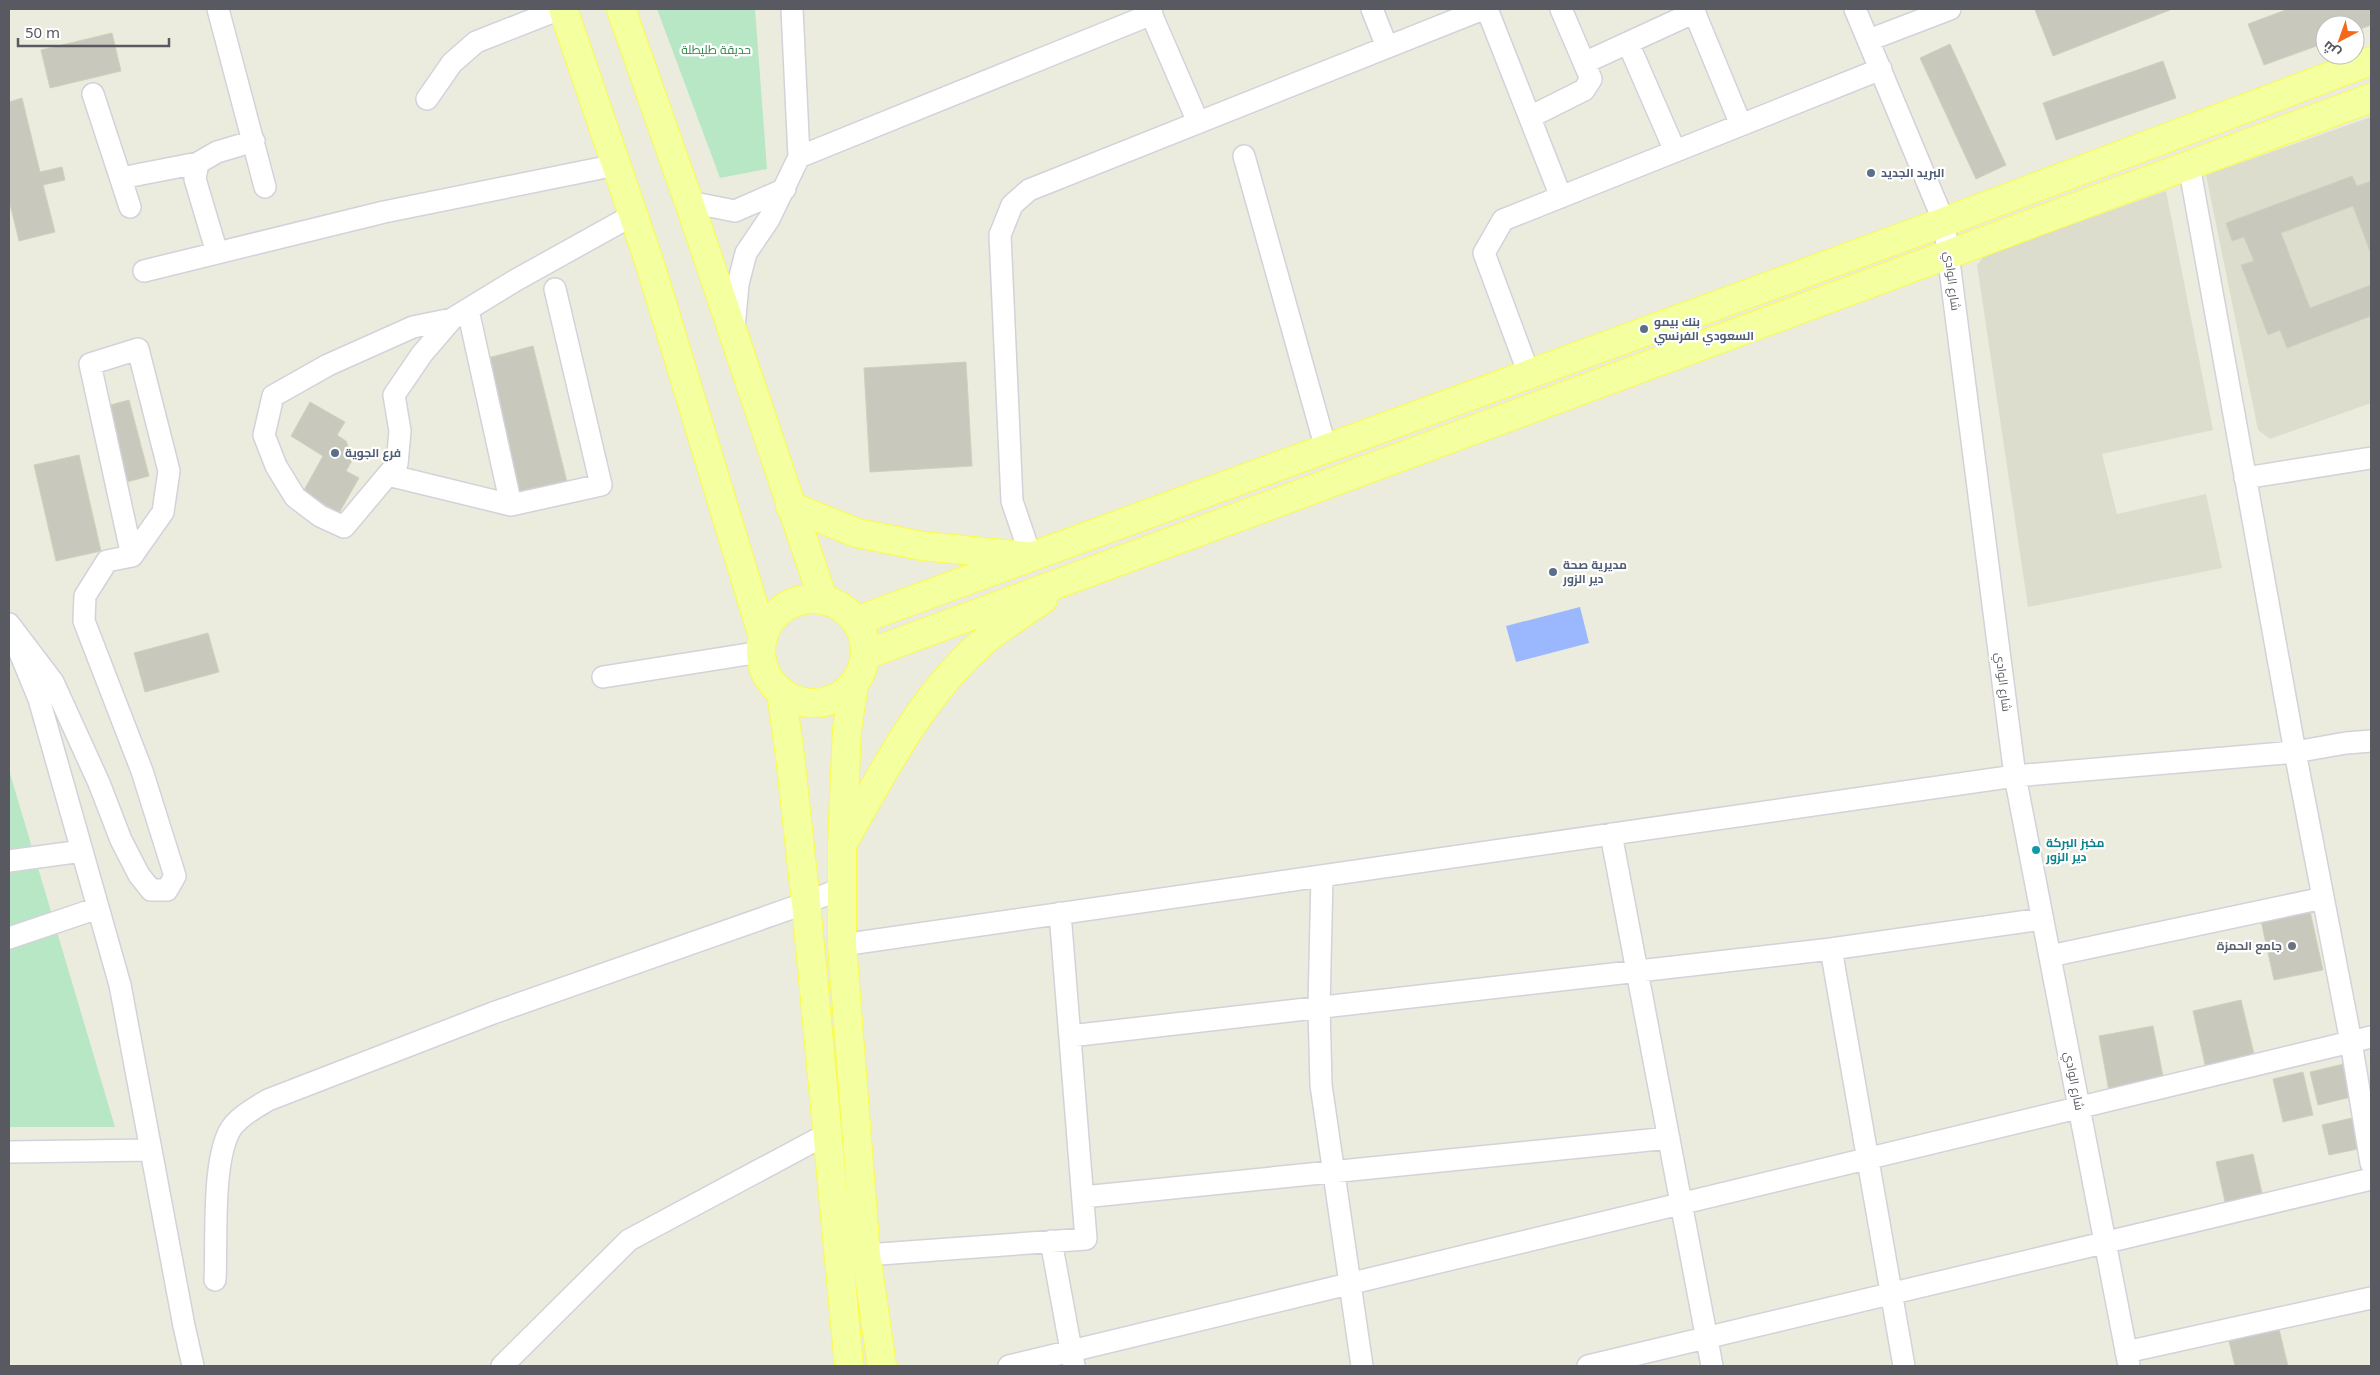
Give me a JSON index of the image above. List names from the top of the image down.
{
  "streets": {
    "street": ["شارع الوادي"]
  },
  "parks": ["حديقة طليطلة"],
  "places": [
    "البريد الجديد",
    "بنك بيمو السعودي الفرنسي",
    "فرع الجوية",
    "مديرية صحة دير الزور",
    "مخبز البركة دير الزور",
    "جامع الحمزة"
  ],
  "scale_bar": "50 m",
  "north": "bottom left"
}
